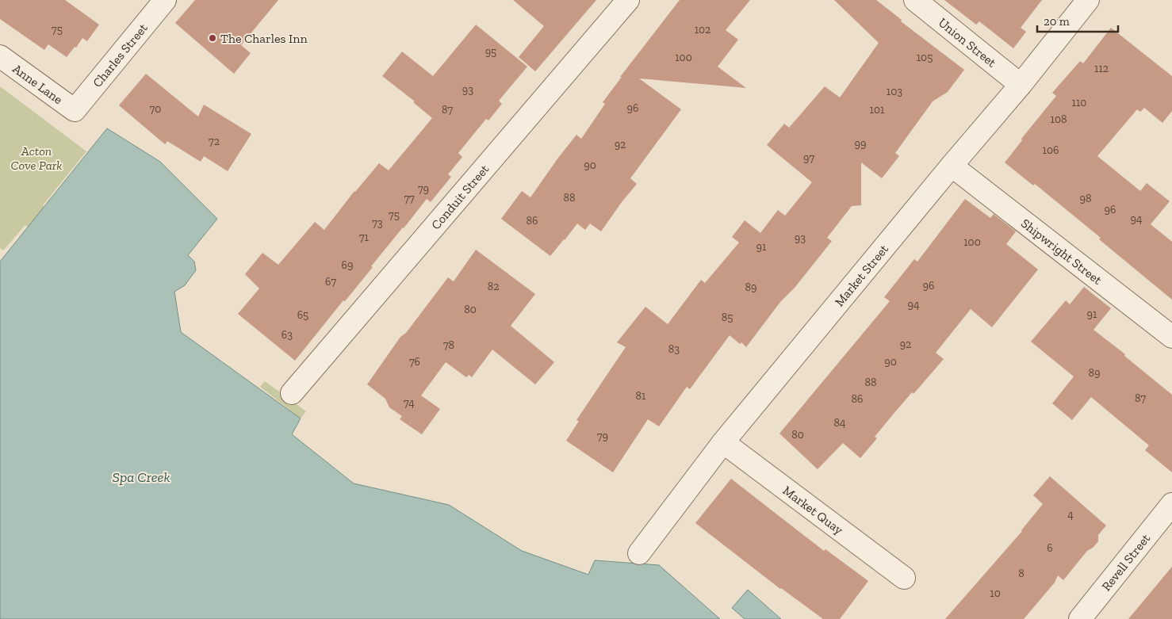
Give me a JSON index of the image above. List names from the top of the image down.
{
  "streets": {
    "street": [
      "Union Street",
      "Charles Street",
      "Anne Lane",
      "Conduit Street",
      "Shipwright Street",
      "Market Street",
      "Market Quay",
      "Revell Street"
    ]
  },
  "crossings": [
    ["Union Street", "Market Street"],
    ["Charles Street", "Anne Lane"],
    ["Shipwright Street", "Market Street"],
    ["Market Street", "Market Quay"]
  ],
  "water": ["Spa Creek"],
  "parks": ["Acton Cove Park"],
  "places": ["The Charles Inn"],
  "house_numbers": [
    "75",
    "102",
    "95",
    "100",
    "105",
    "112",
    "93",
    "103",
    "110",
    "96",
    "70",
    "87",
    "101",
    "108",
    "72",
    "99",
    "92",
    "106",
    "97",
    "90",
    "79",
    "88",
    "77",
    "98",
    "96",
    "75",
    "94",
    "86",
    "73",
    "71",
    "93",
    "100",
    "91",
    "69",
    "67",
    "96",
    "82",
    "89",
    "94",
    "80",
    "91",
    "65",
    "85",
    "63",
    "92",
    "78",
    "83",
    "76",
    "90",
    "89",
    "88",
    "81",
    "87",
    "86",
    "74",
    "84",
    "80",
    "79",
    "4",
    "6",
    "8",
    "10"
  ],
  "scale_bar": "20 m"
}
